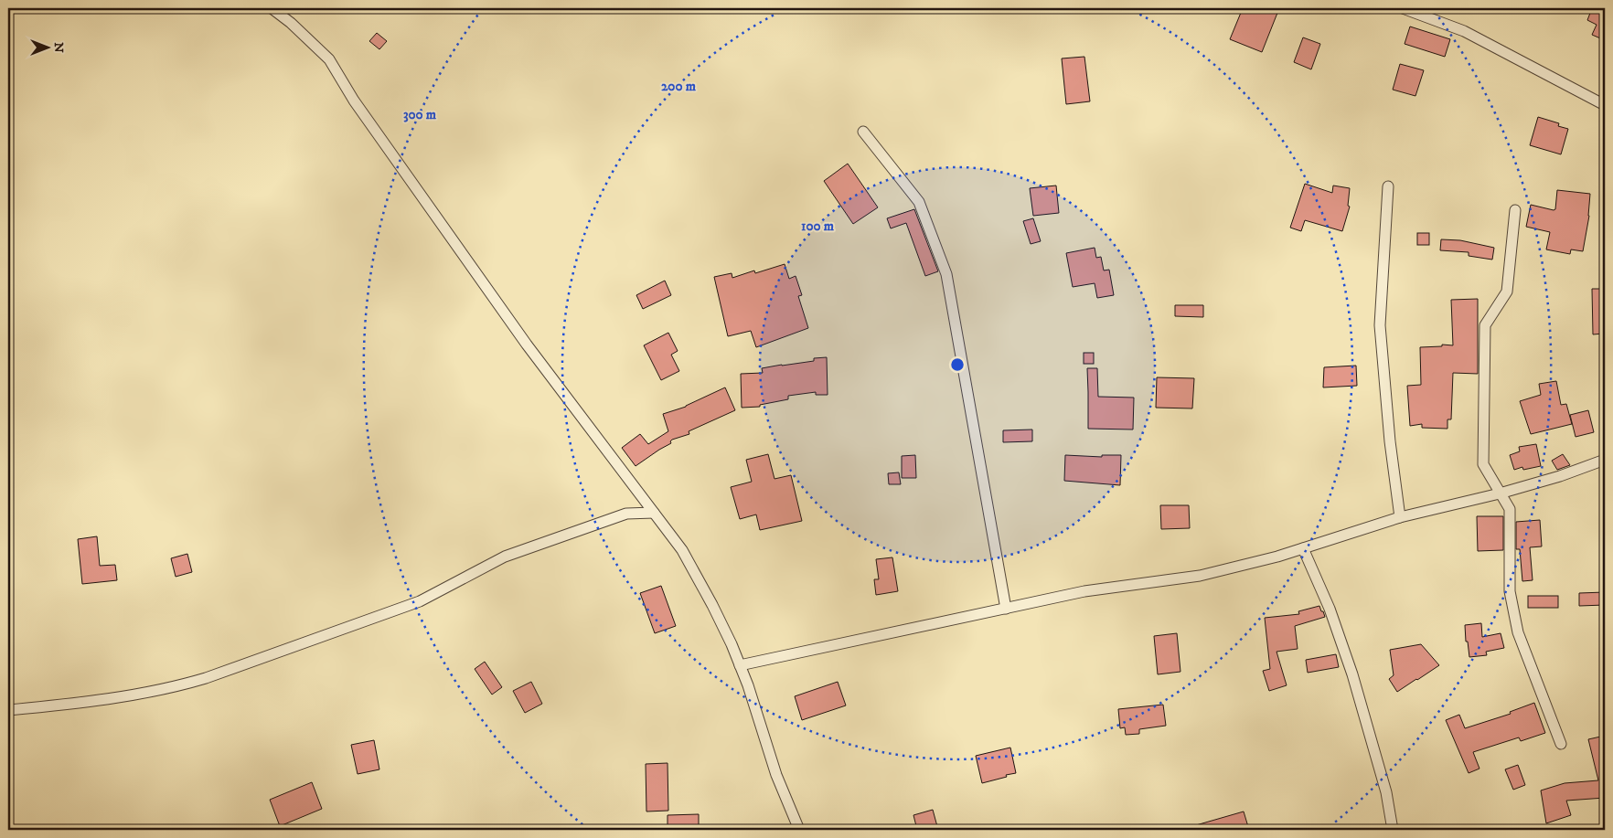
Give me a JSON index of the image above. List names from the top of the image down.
{
  "north": "right",
  "rings": ["200 m", "300 m", "100 m"]
}
